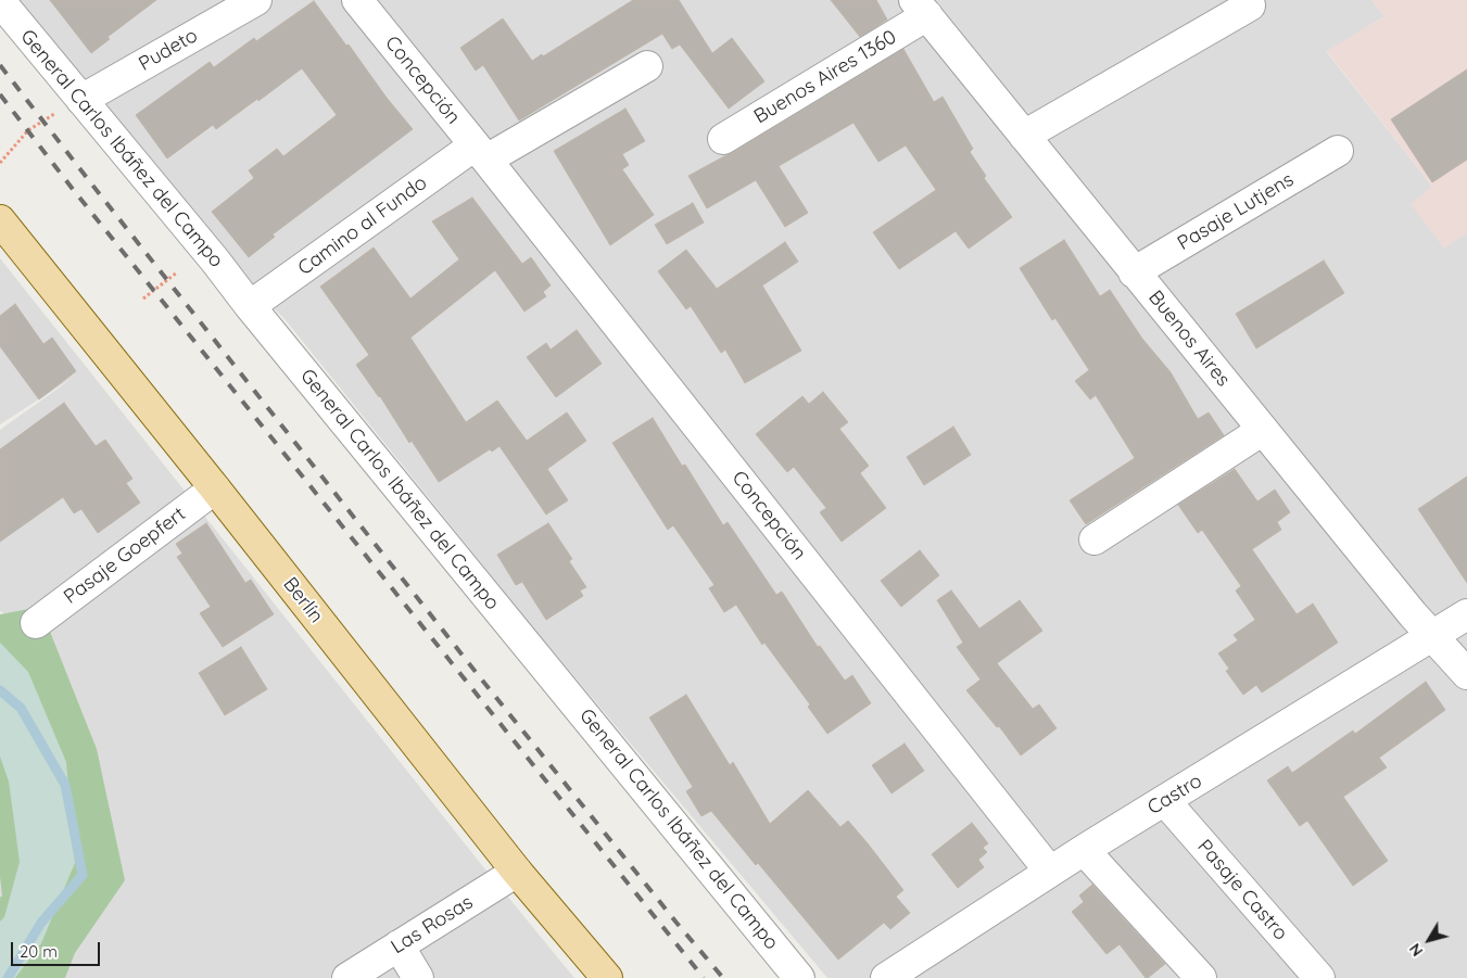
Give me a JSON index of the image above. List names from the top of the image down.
{
  "streets": {
    "main road": ["Berlín"],
    "street": [
      "Pudeto",
      "Buenos Aires 1360",
      "Concepción",
      "General Carlos Ibáñez del Campo",
      "Pasaje Lutjens",
      "Camino al Fundo",
      "Buenos Aires",
      "Pasaje Goepfert",
      "Castro",
      "Pasaje Castro",
      "Las Rosas"
    ]
  },
  "crossings": [
    ["Pudeto", "General Carlos Ibáñez del Campo"],
    ["Buenos Aires 1360", "Buenos Aires"],
    ["Concepción", "Camino al Fundo"],
    ["Concepción", "Castro"],
    ["General Carlos Ibáñez del Campo", "Camino al Fundo"],
    ["Pasaje Lutjens", "Buenos Aires"],
    ["Buenos Aires", "Castro"],
    ["Pasaje Goepfert", "Berlín"],
    ["Berlín", "Las Rosas"],
    ["Castro", "Pasaje Castro"]
  ],
  "scale_bar": "20 m",
  "north": "bottom left"
}
